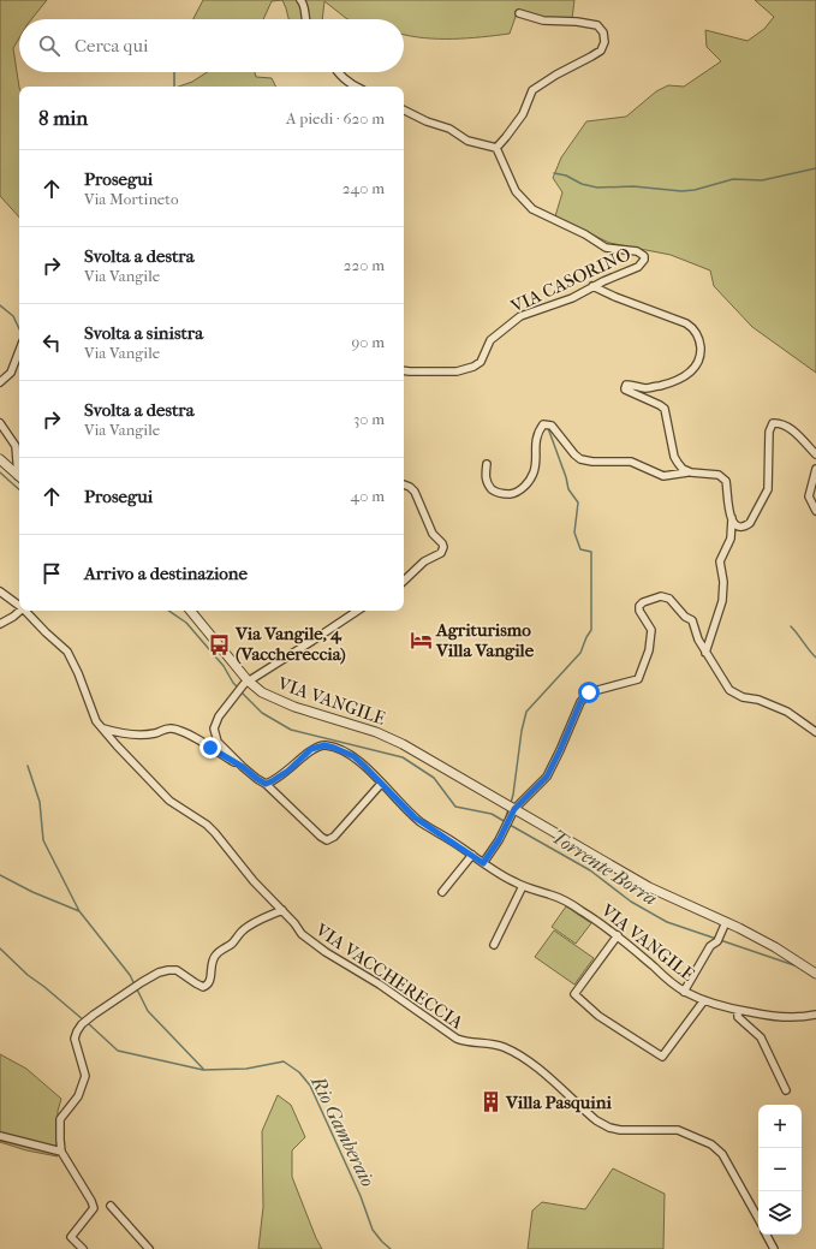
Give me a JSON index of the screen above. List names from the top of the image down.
{
  "streets": {
    "street": ["VIA CASORINO", "VIA VANGILE", "VIA VACCHERECCIA"]
  },
  "water": ["Torrente Borra", "Rio Gamberaio"],
  "places": {
    "hotel": ["Agriturismo Villa Vangile"],
    "bus stop": ["Via Vangile, 4 (Vacchereccia)"],
    "building": ["Villa Pasquini"]
  },
  "page": {
    "search": "Cerca qui",
    "heading": ["8 min", "A piedi · 620 m"],
    "list": [
      ["Prosegui", "Via Mortineto", "240 m"],
      ["Svolta a destra", "Via Vangile", "220 m"],
      ["Svolta a sinistra", "Via Vangile", "90 m"],
      ["Svolta a destra", "Via Vangile", "30 m"],
      ["Prosegui", "40 m"],
      "Arrivo a destinazione"
    ],
    "map_buttons": ["+", "−"]
  }
}
